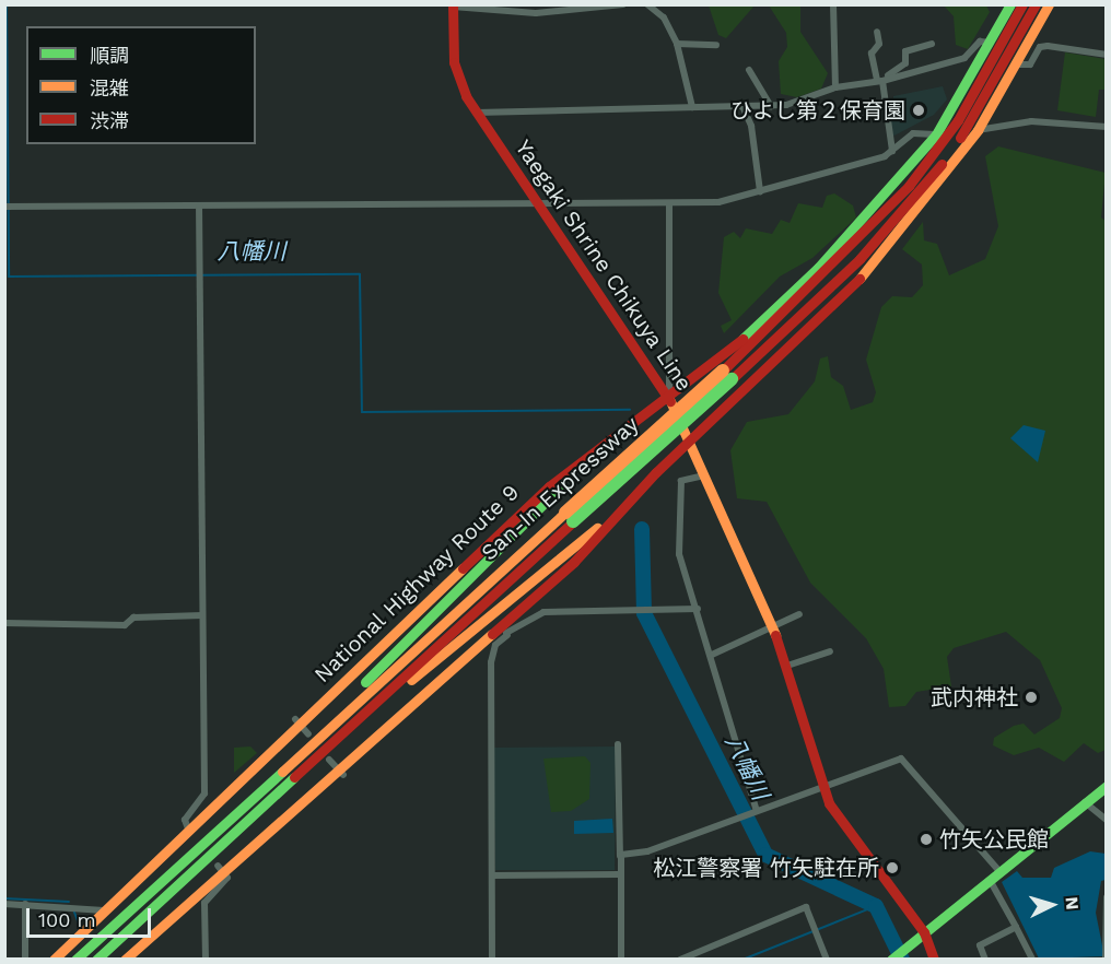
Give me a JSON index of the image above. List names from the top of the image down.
{
  "streets": {
    "main road": ["Yaegaki Shrine Chikuya Line", "San-In Expressway", "National Highway Route 9"]
  },
  "crossings": [
    ["Yaegaki Shrine Chikuya Line", "National Highway Route 9"]
  ],
  "water": ["八幡川"],
  "places": [
    "ひよし第２保育園",
    "武内神社",
    "竹矢公民館",
    "松江警察署 竹矢駐在所"
  ],
  "legend": ["順調", "混雑", "渋滞"],
  "scale_bar": "100 m",
  "north": "right"
}
